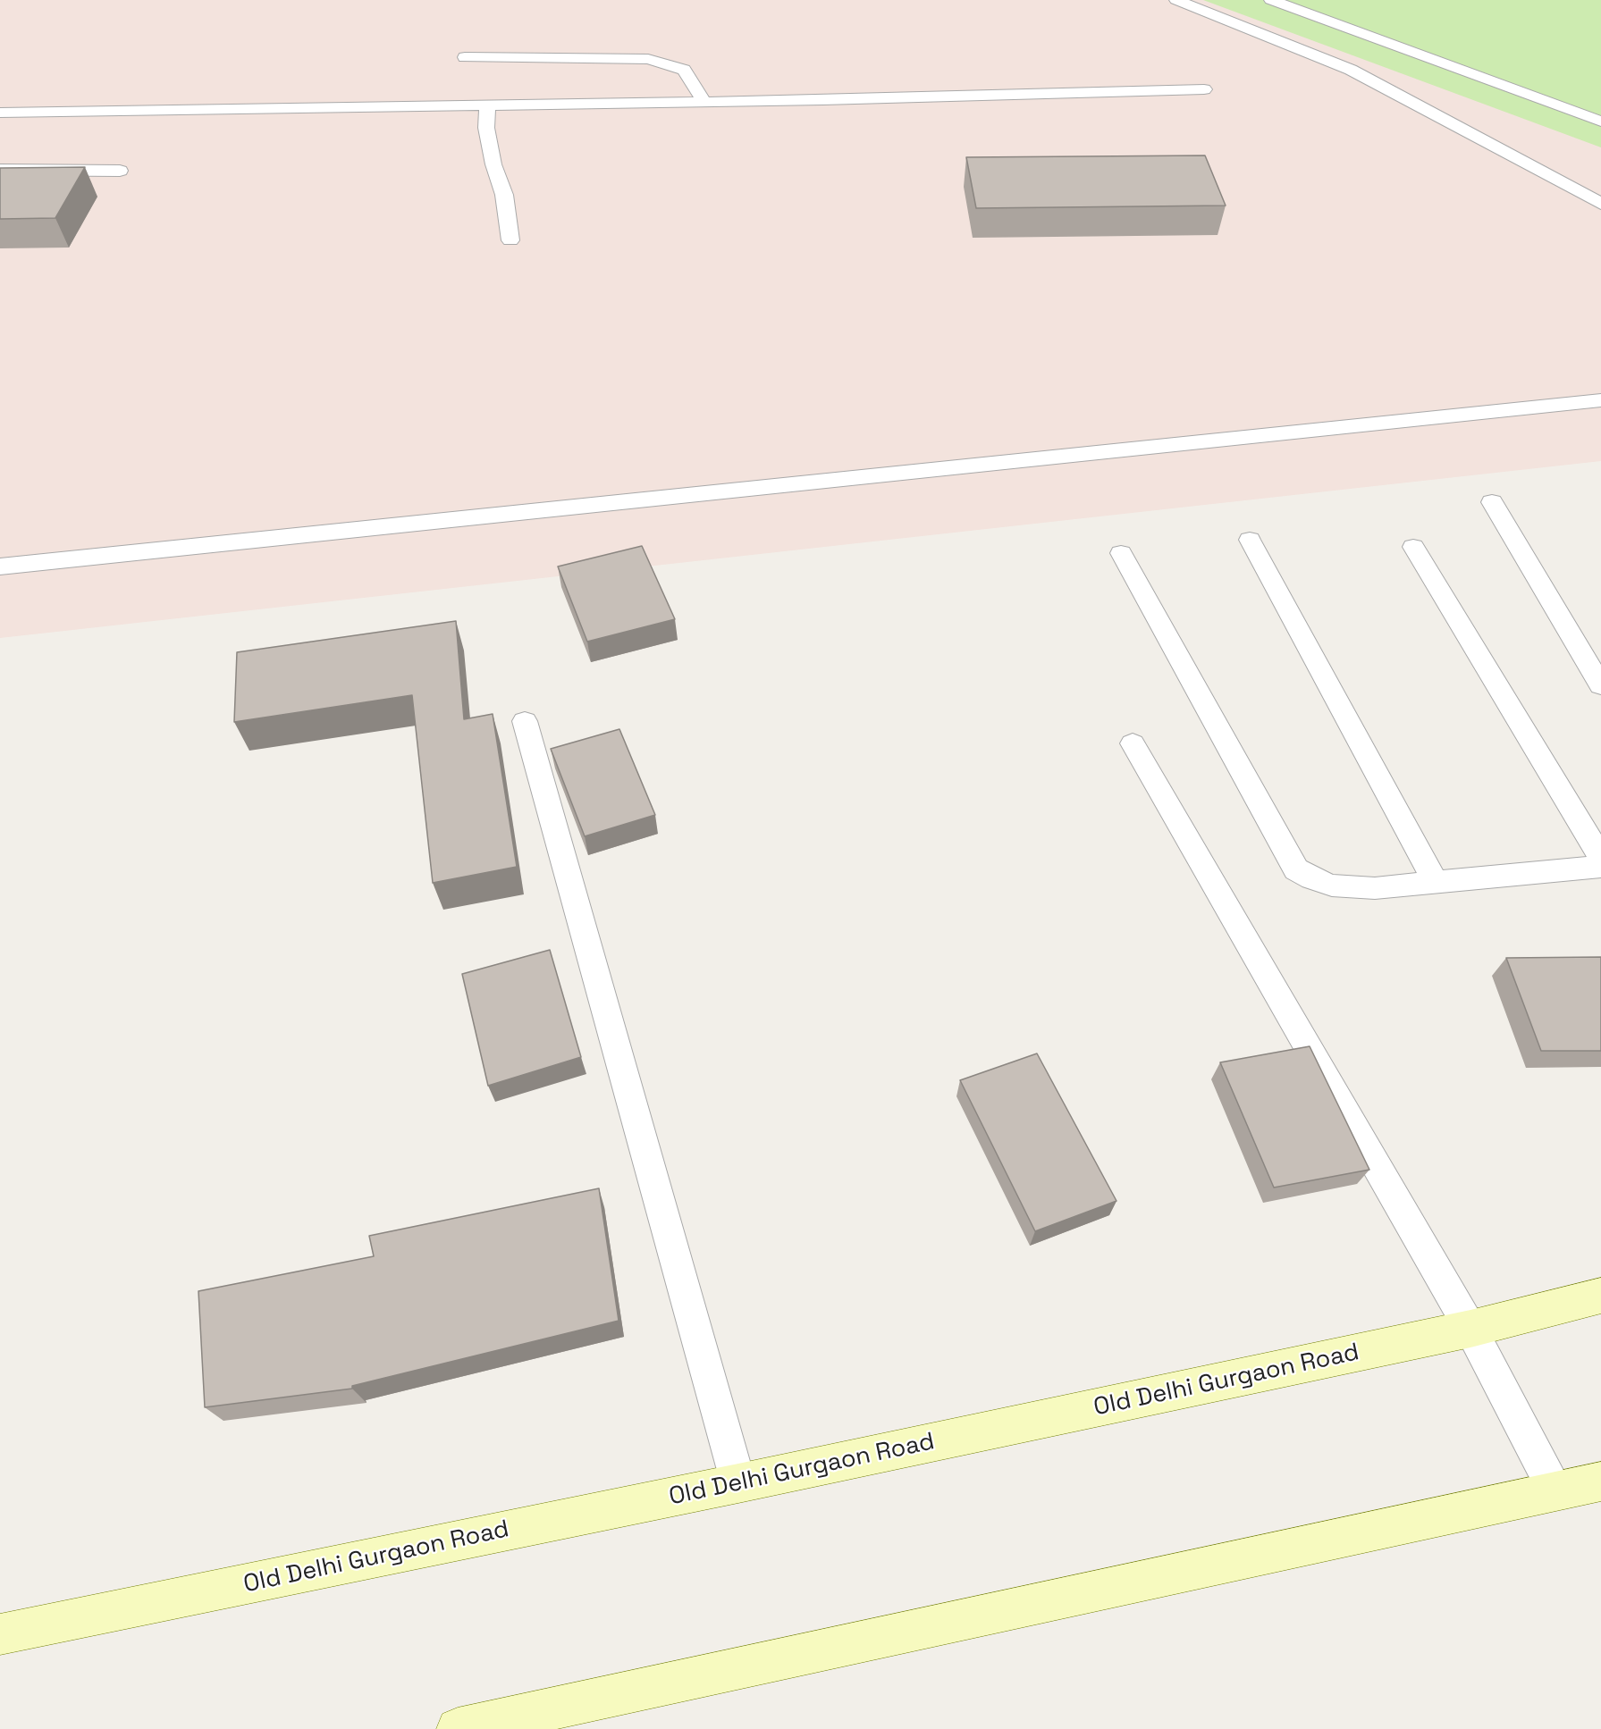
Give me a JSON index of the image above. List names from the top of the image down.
{
  "streets": {
    "main road": ["Old Delhi Gurgaon Road"]
  }
}
